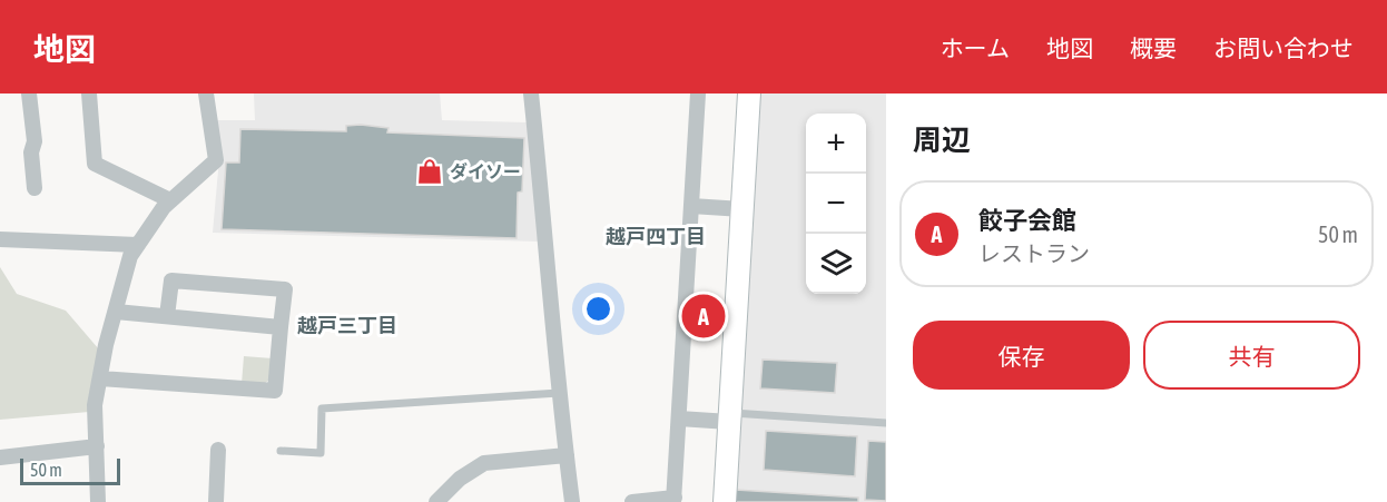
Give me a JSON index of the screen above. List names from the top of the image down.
{
  "districts": ["越戸四丁目", "越戸三丁目"],
  "places": {
    "shop": ["ダイソー"]
  },
  "scale_bar": "50 m",
  "page": {
    "header": "地図",
    "nav": [
      "ホーム",
      "地図",
      "概要",
      "お問い合わせ"
    ],
    "heading": "周辺",
    "map_buttons": ["+", "−"],
    "list": [
      {
        "mark": "A",
        "name": "餃子会館",
        "note": "レストラン",
        "value": "50 m"
      }
    ],
    "pins": "A",
    "buttons": ["保存", "共有"],
    "scale": "50 m"
  }
}
